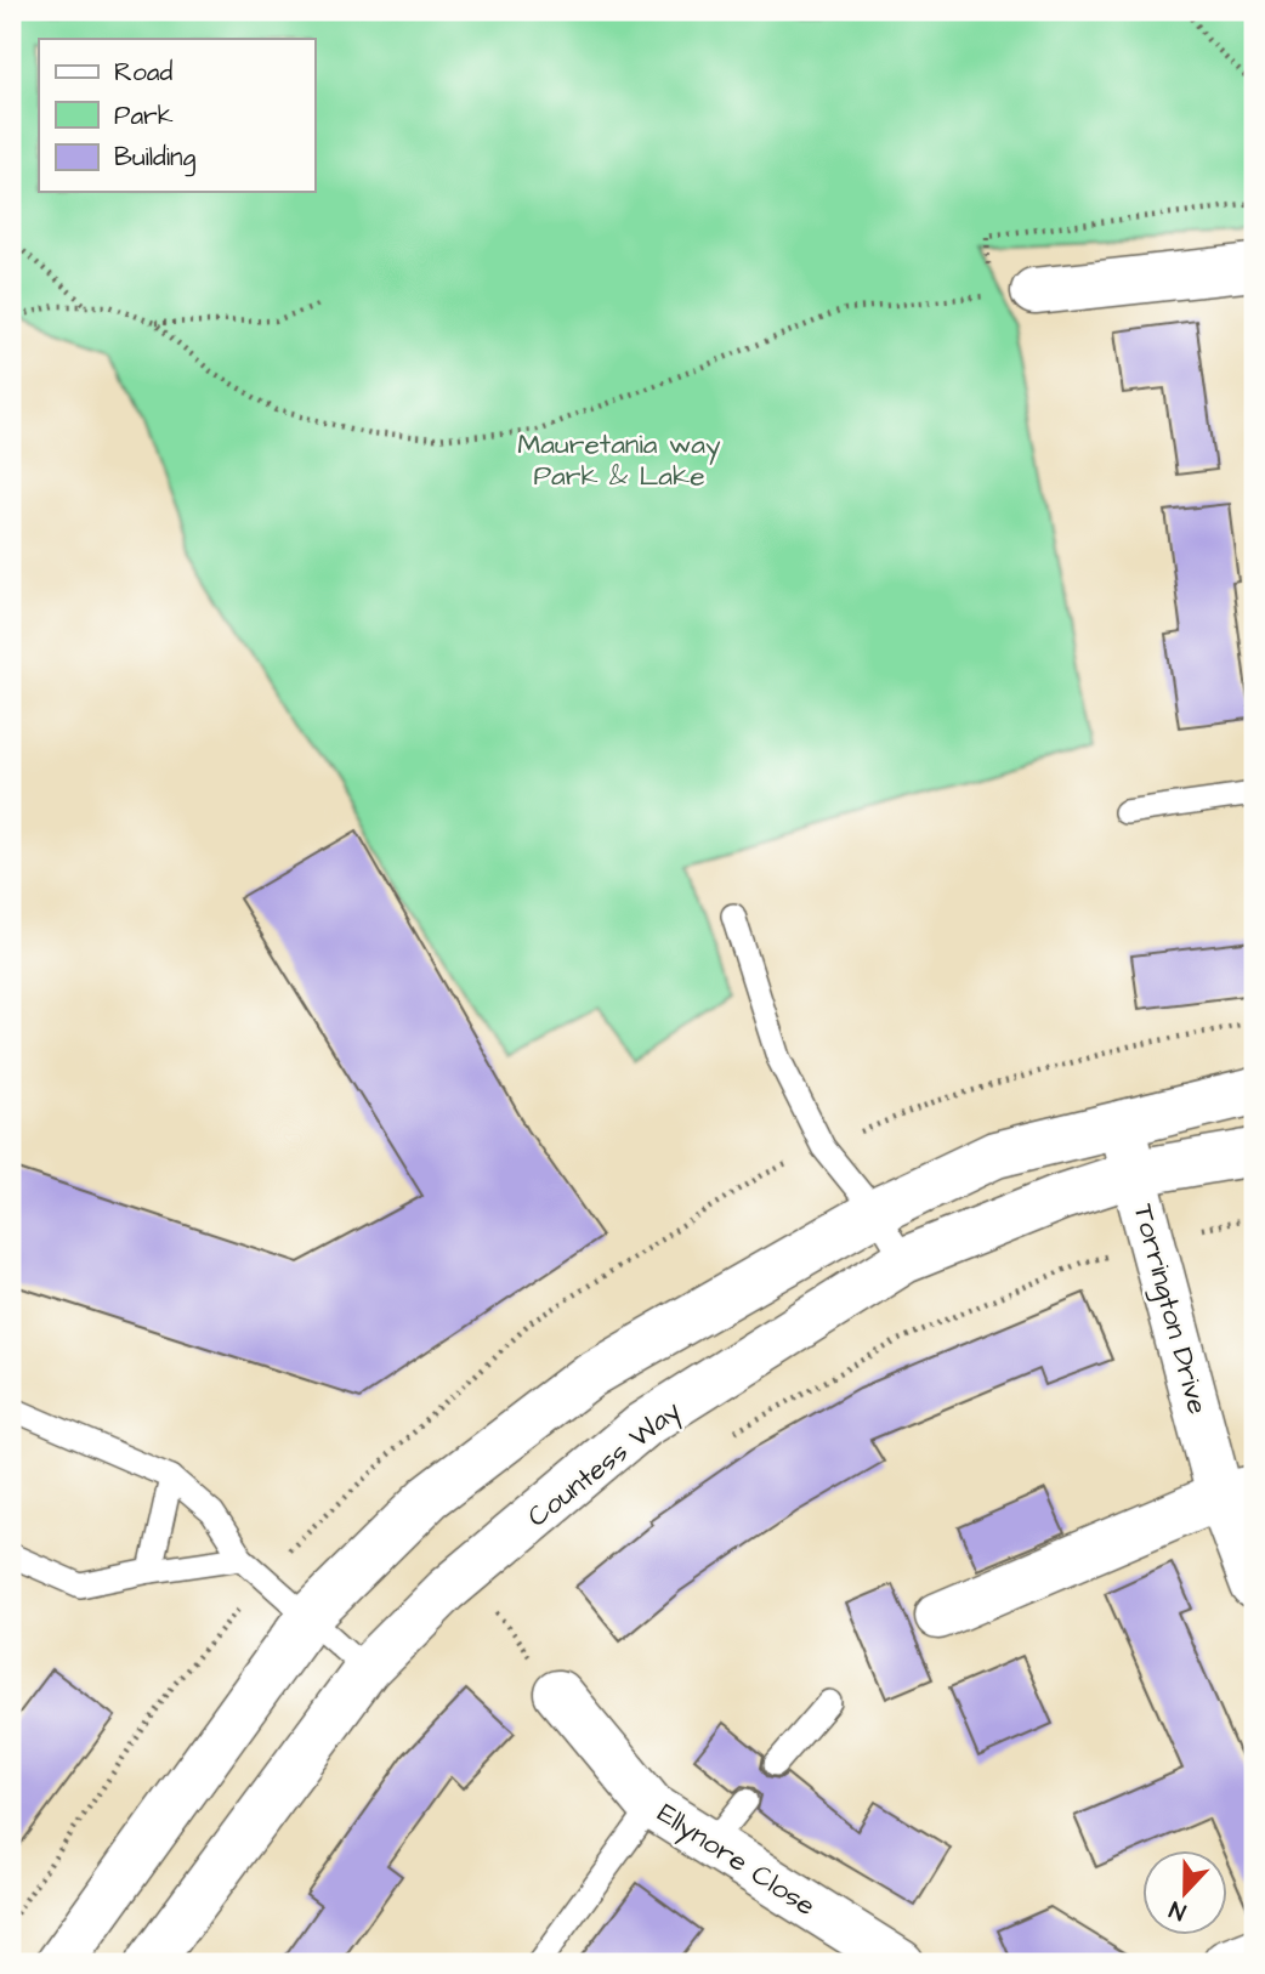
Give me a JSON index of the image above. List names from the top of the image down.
{
  "streets": {
    "street": ["Torrington Drive", "Countess Way", "Ellynore Close"]
  },
  "crossings": [
    ["Torrington Drive", "Countess Way"]
  ],
  "parks": ["Mauretania way Park & Lake"],
  "legend": ["Road", "Park", "Building"],
  "north": "bottom"
}
